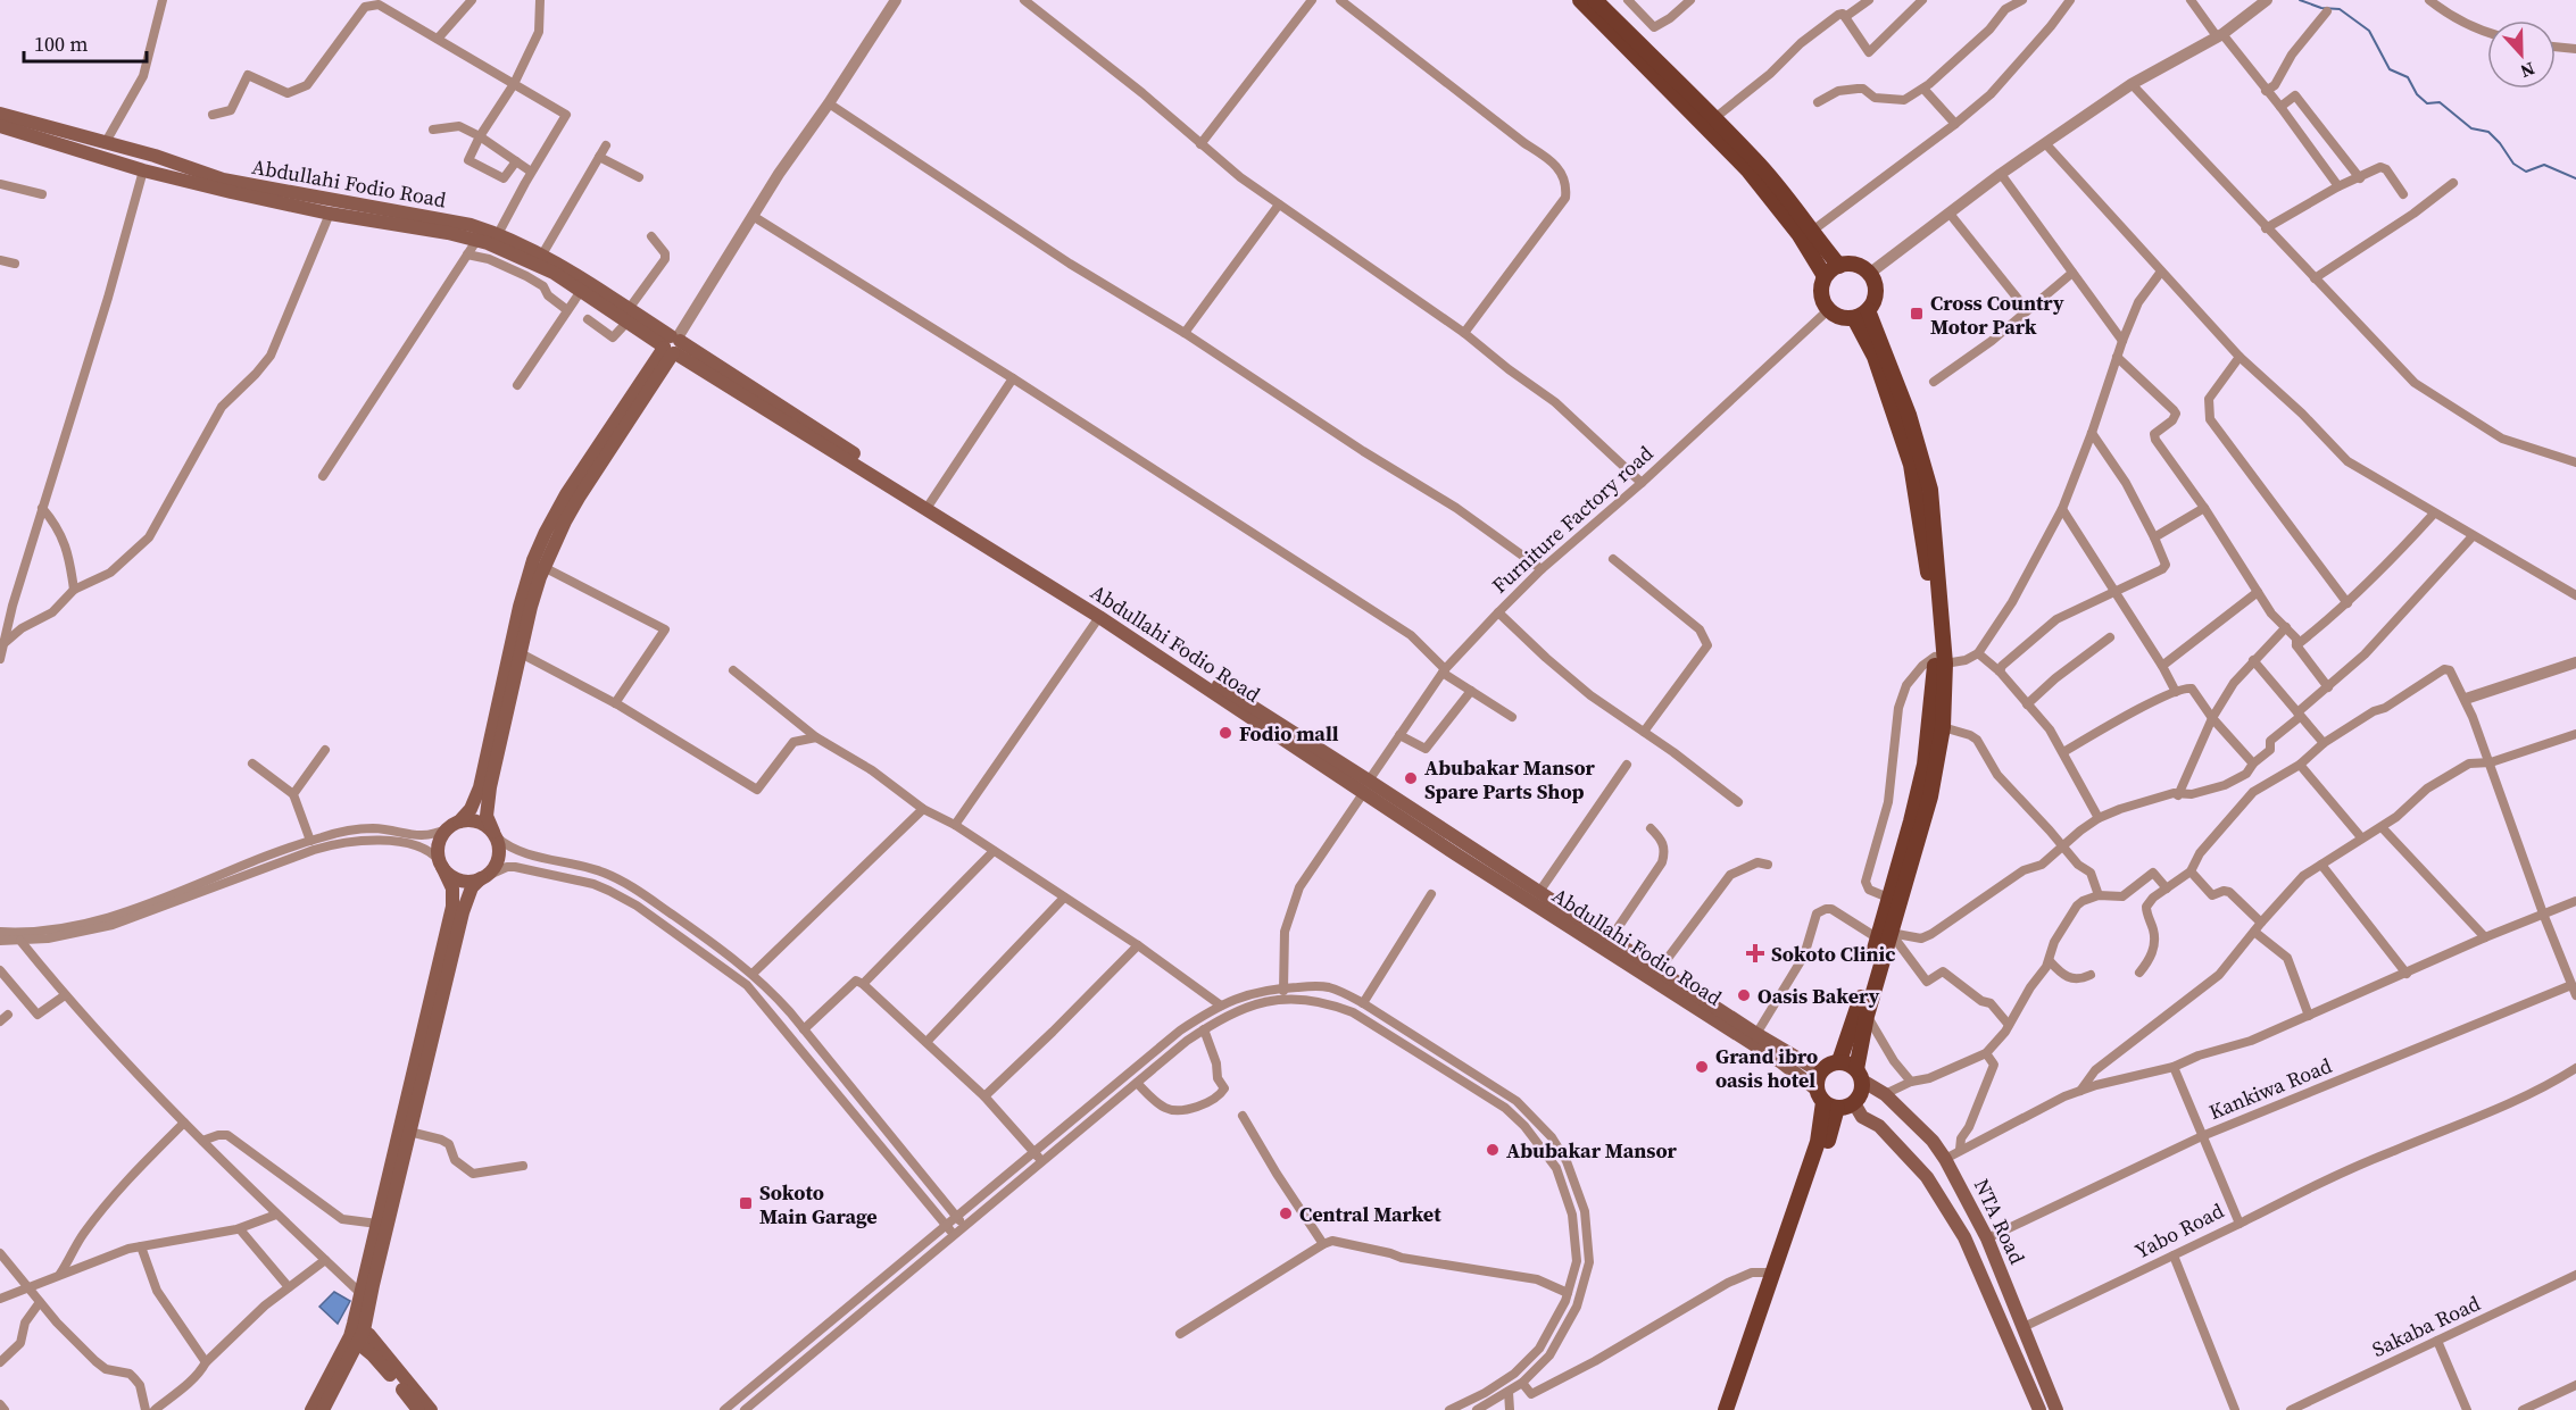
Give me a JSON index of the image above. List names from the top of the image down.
{
  "streets": {
    "main road": ["Abdullahi Fodio Road", "NTA Road"],
    "street": [
      "Furniture Factory road",
      "Kankiwa Road",
      "Yabo Road",
      "Sakaba Road"
    ]
  },
  "crossings": [
    ["Abdullahi Fodio Road", "Furniture Factory road"],
    ["Abdullahi Fodio Road", "NTA Road"],
    ["Kankiwa Road", "NTA Road"],
    ["Kankiwa Road", "Yabo Road"],
    ["NTA Road", "Yabo Road"]
  ],
  "places": {
    "transit": ["Cross Country Motor Park", "Sokoto Main Garage"],
    "other": [
      "Fodio mall",
      "Abubakar Mansor Spare Parts Shop",
      "Oasis Bakery",
      "Grand ibro oasis hotel",
      "Abubakar Mansor",
      "Central Market"
    ],
    "health": ["Sokoto Clinic"]
  },
  "scale_bar": "100 m",
  "north": "bottom"
}
